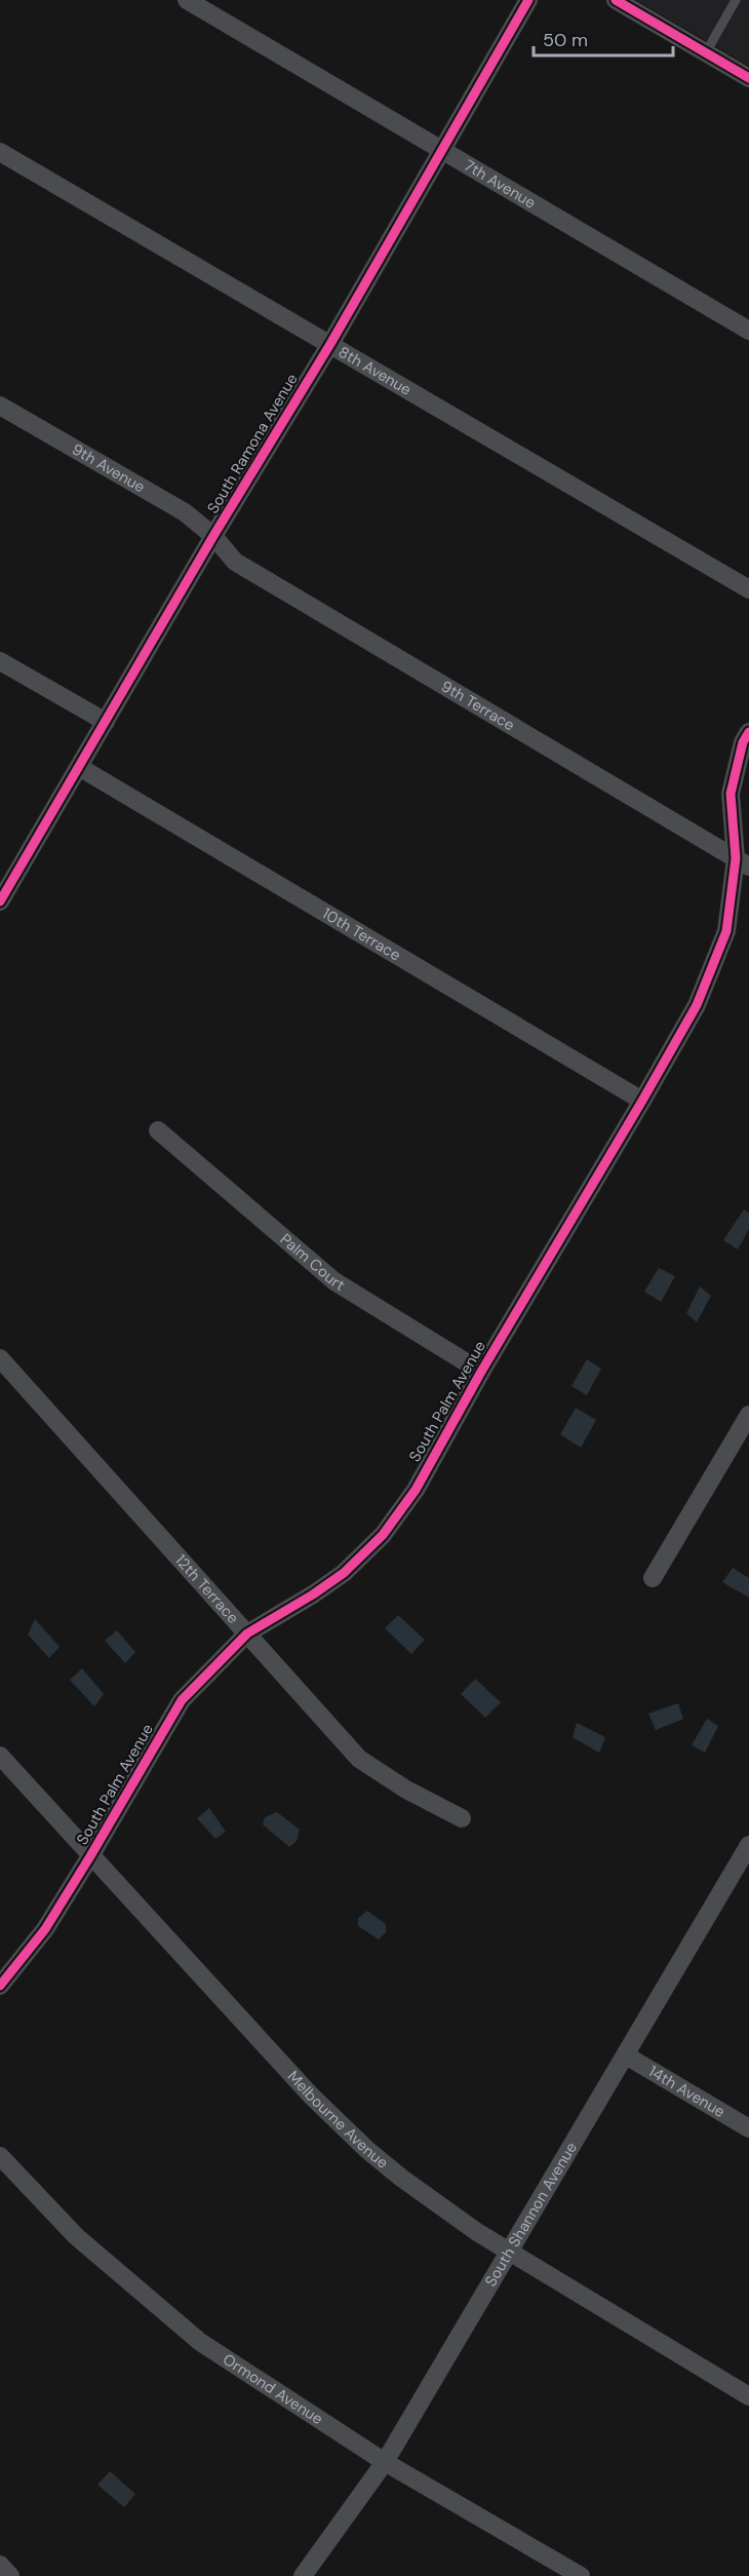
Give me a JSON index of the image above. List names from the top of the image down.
{
  "streets": {
    "street": [
      "7th Avenue",
      "8th Avenue",
      "South Ramona Avenue",
      "9th Avenue",
      "9th Terrace",
      "10th Terrace",
      "Palm Court",
      "South Palm Avenue",
      "12th Terrace",
      "14th Avenue",
      "Melbourne Avenue",
      "South Shannon Avenue",
      "Ormond Avenue"
    ]
  },
  "crossings": [
    ["7th Avenue", "South Ramona Avenue"],
    ["8th Avenue", "South Ramona Avenue"],
    ["South Ramona Avenue", "9th Avenue"],
    ["South Ramona Avenue", "9th Terrace"],
    ["South Ramona Avenue", "10th Terrace"],
    ["9th Avenue", "9th Terrace"],
    ["9th Terrace", "South Palm Avenue"],
    ["10th Terrace", "South Palm Avenue"],
    ["Palm Court", "South Palm Avenue"],
    ["South Palm Avenue", "12th Terrace"],
    ["South Palm Avenue", "Melbourne Avenue"],
    ["14th Avenue", "South Shannon Avenue"],
    ["Melbourne Avenue", "South Shannon Avenue"],
    ["South Shannon Avenue", "Ormond Avenue"]
  ],
  "scale_bar": "50 m"
}
